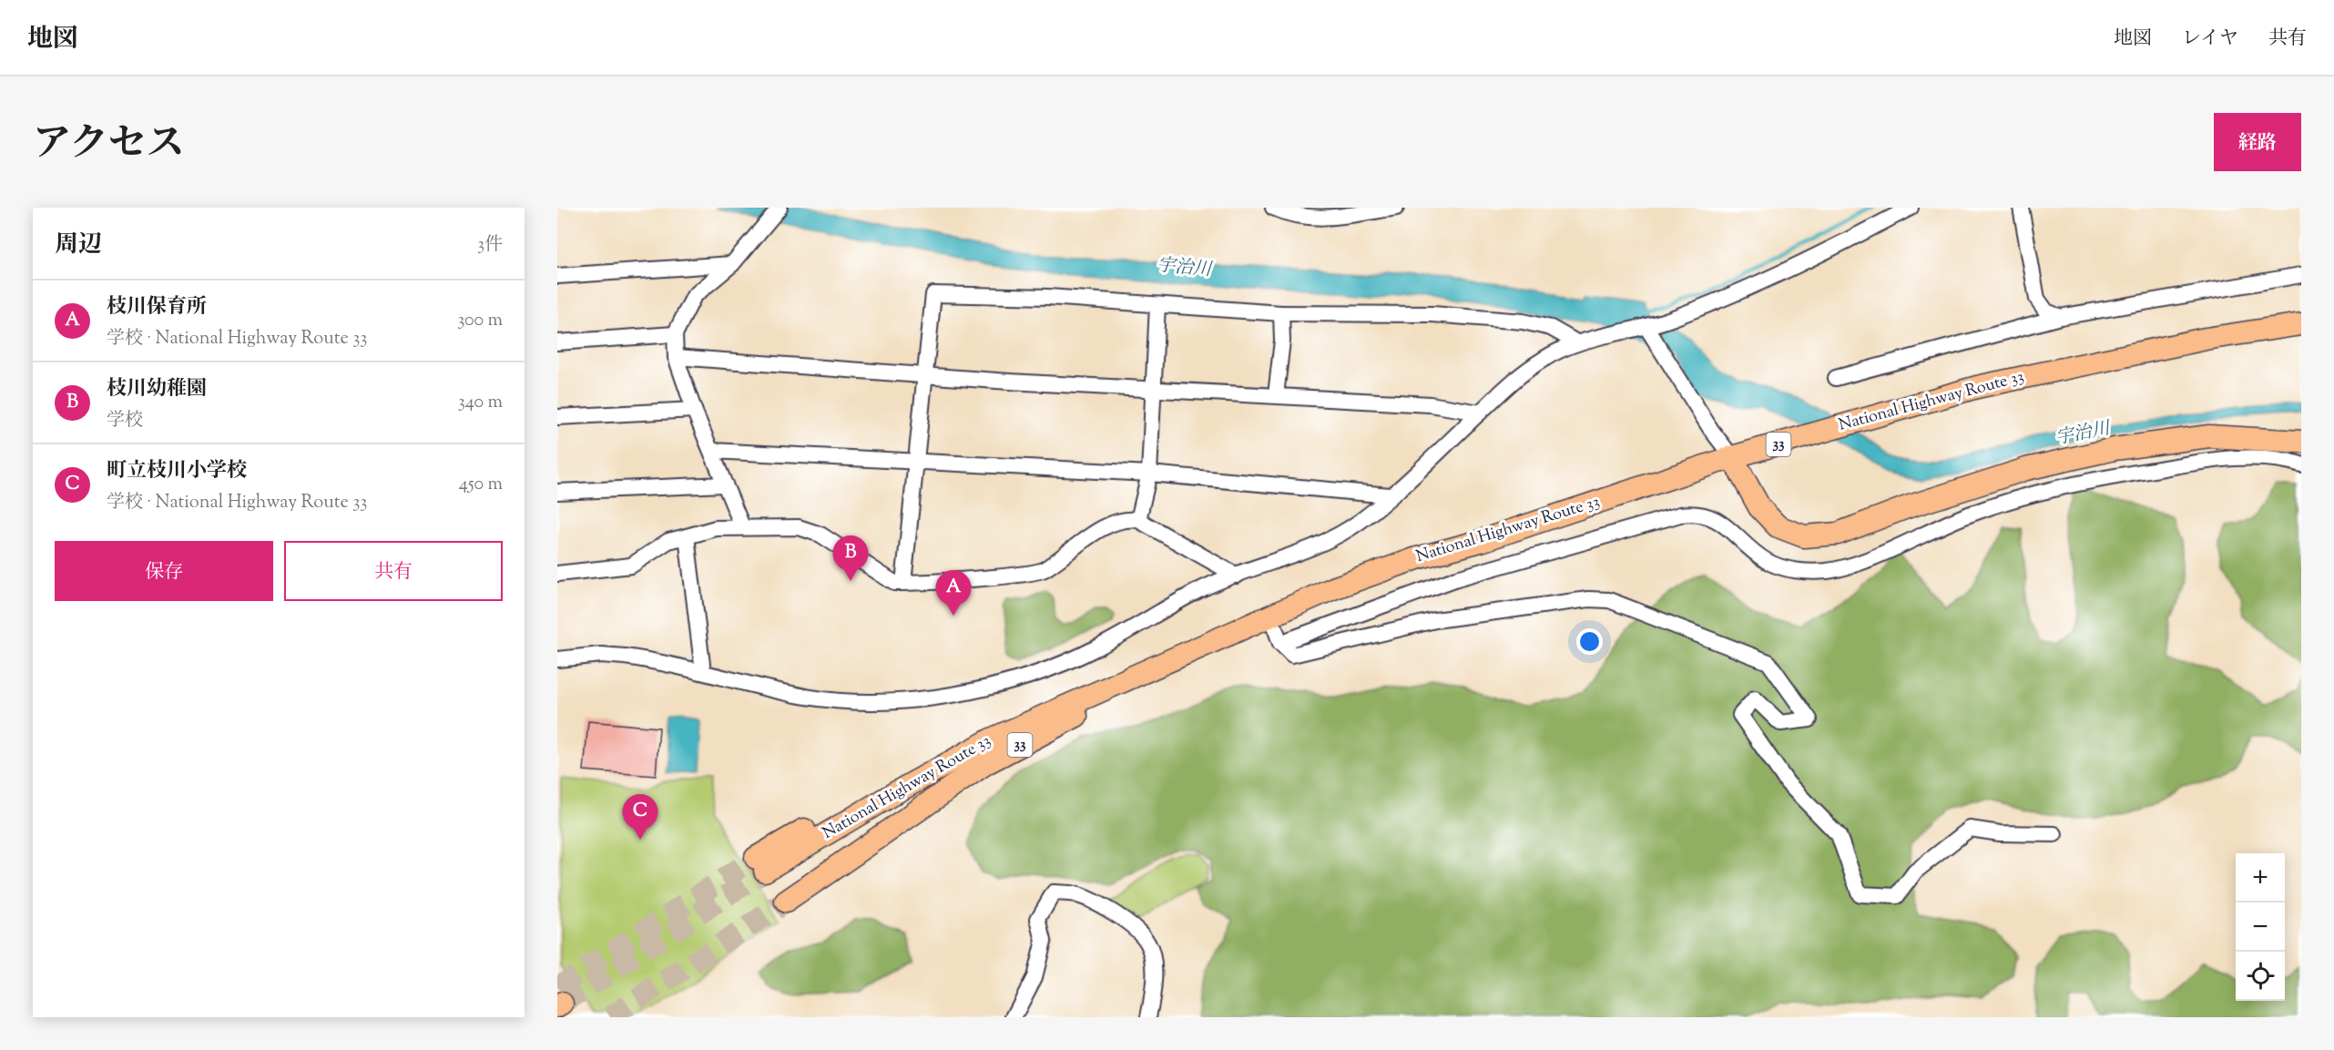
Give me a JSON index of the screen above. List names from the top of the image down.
{
  "streets": {
    "highway": ["National Highway Route 33", "33"]
  },
  "crossings": [
    ["National Highway Route 33", "33"]
  ],
  "water": ["宇治川"],
  "page": {
    "header": "地図",
    "nav": ["地図", "レイヤ", "共有"],
    "title": "アクセス",
    "buttons": [
      "経路",
      ["保存", "共有"]
    ],
    "heading": ["周辺", "3件"],
    "list": [
      {
        "mark": "A",
        "name": "枝川保育所",
        "note": "学校 · National Highway Route 33",
        "value": "300 m"
      },
      {
        "mark": "B",
        "name": "枝川幼稚園",
        "note": "学校",
        "value": "340 m"
      },
      {
        "mark": "C",
        "name": "町立枝川小学校",
        "note": "学校 · National Highway Route 33",
        "value": "450 m"
      }
    ],
    "pins": ["B", "A", "C"],
    "map_buttons": ["+", "−"]
  }
}
